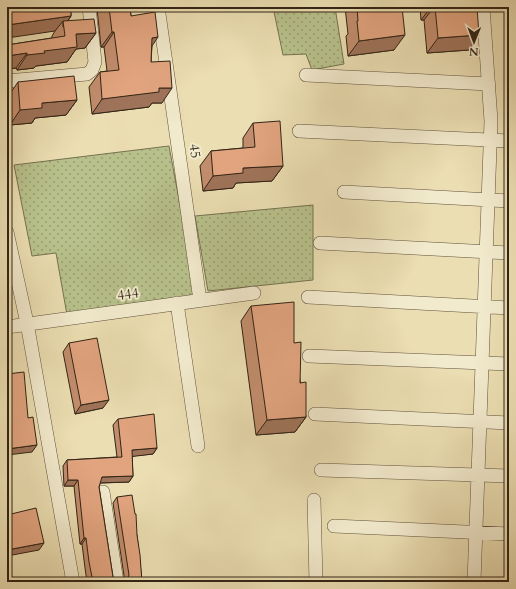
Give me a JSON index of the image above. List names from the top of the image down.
{
  "streets": {
    "street": ["45", "444"]
  },
  "crossings": [
    ["45", "444"]
  ],
  "north": "bottom"
}
